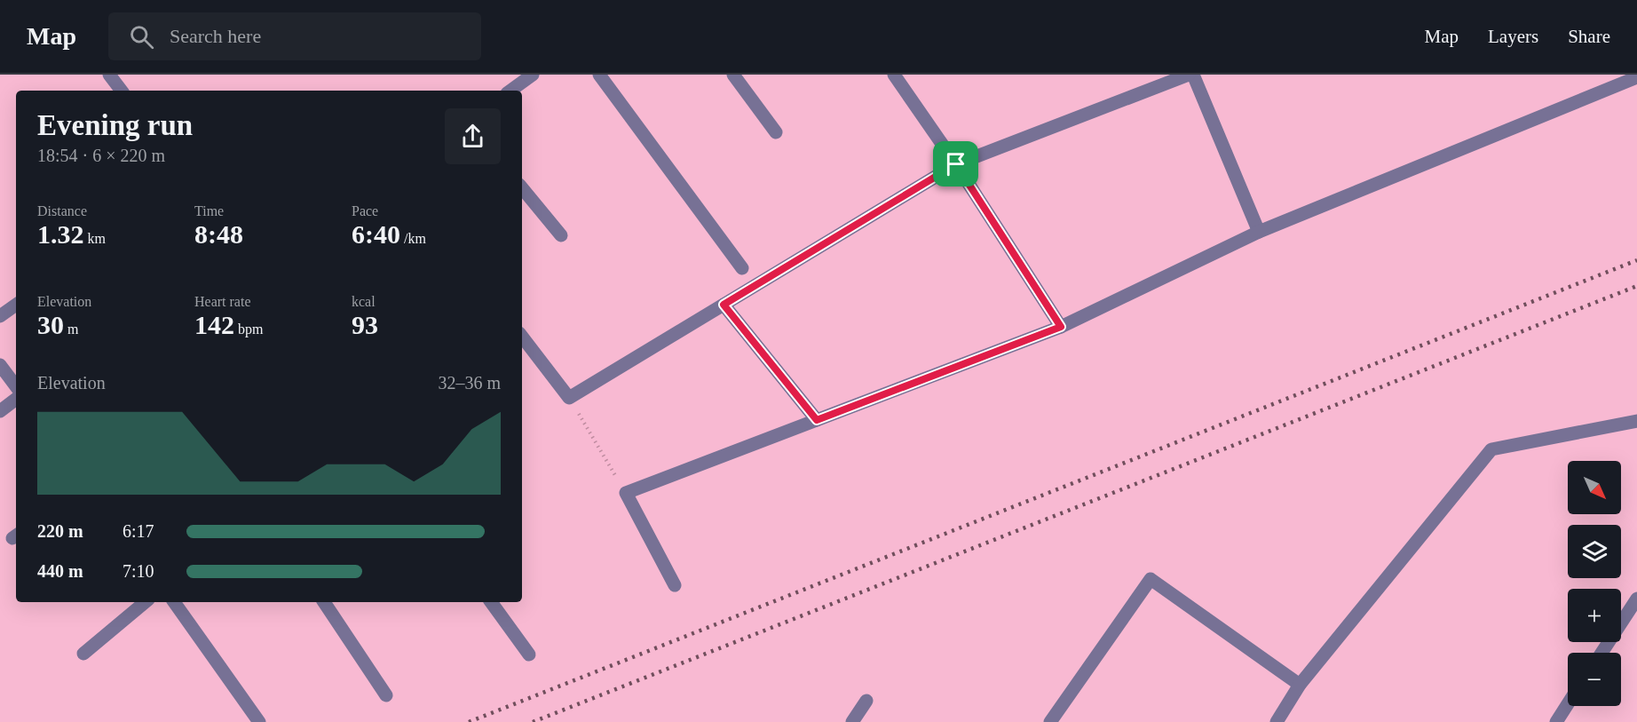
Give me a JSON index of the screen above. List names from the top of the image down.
{
  "north": "bottom right",
  "page": {
    "header": "Map",
    "search": "Search here",
    "nav": ["Map", "Layers", "Share"],
    "heading": ["Evening run", "18:54 · 6 × 220 m"],
    "stats": [
      ["Distance", "1.32 km"],
      ["Time", "8:48"],
      ["Pace", "6:40 /km"],
      ["Elevation", "30 m"],
      ["Heart rate", "142 bpm"],
      ["kcal", "93"]
    ],
    "chart": ["Elevation", "32–36 m"],
    "map_buttons": ["+", "−"],
    "list": [
      {
        "name": "220 m",
        "note": "6:17"
      },
      {
        "name": "440 m",
        "note": "7:10"
      }
    ]
  }
}
